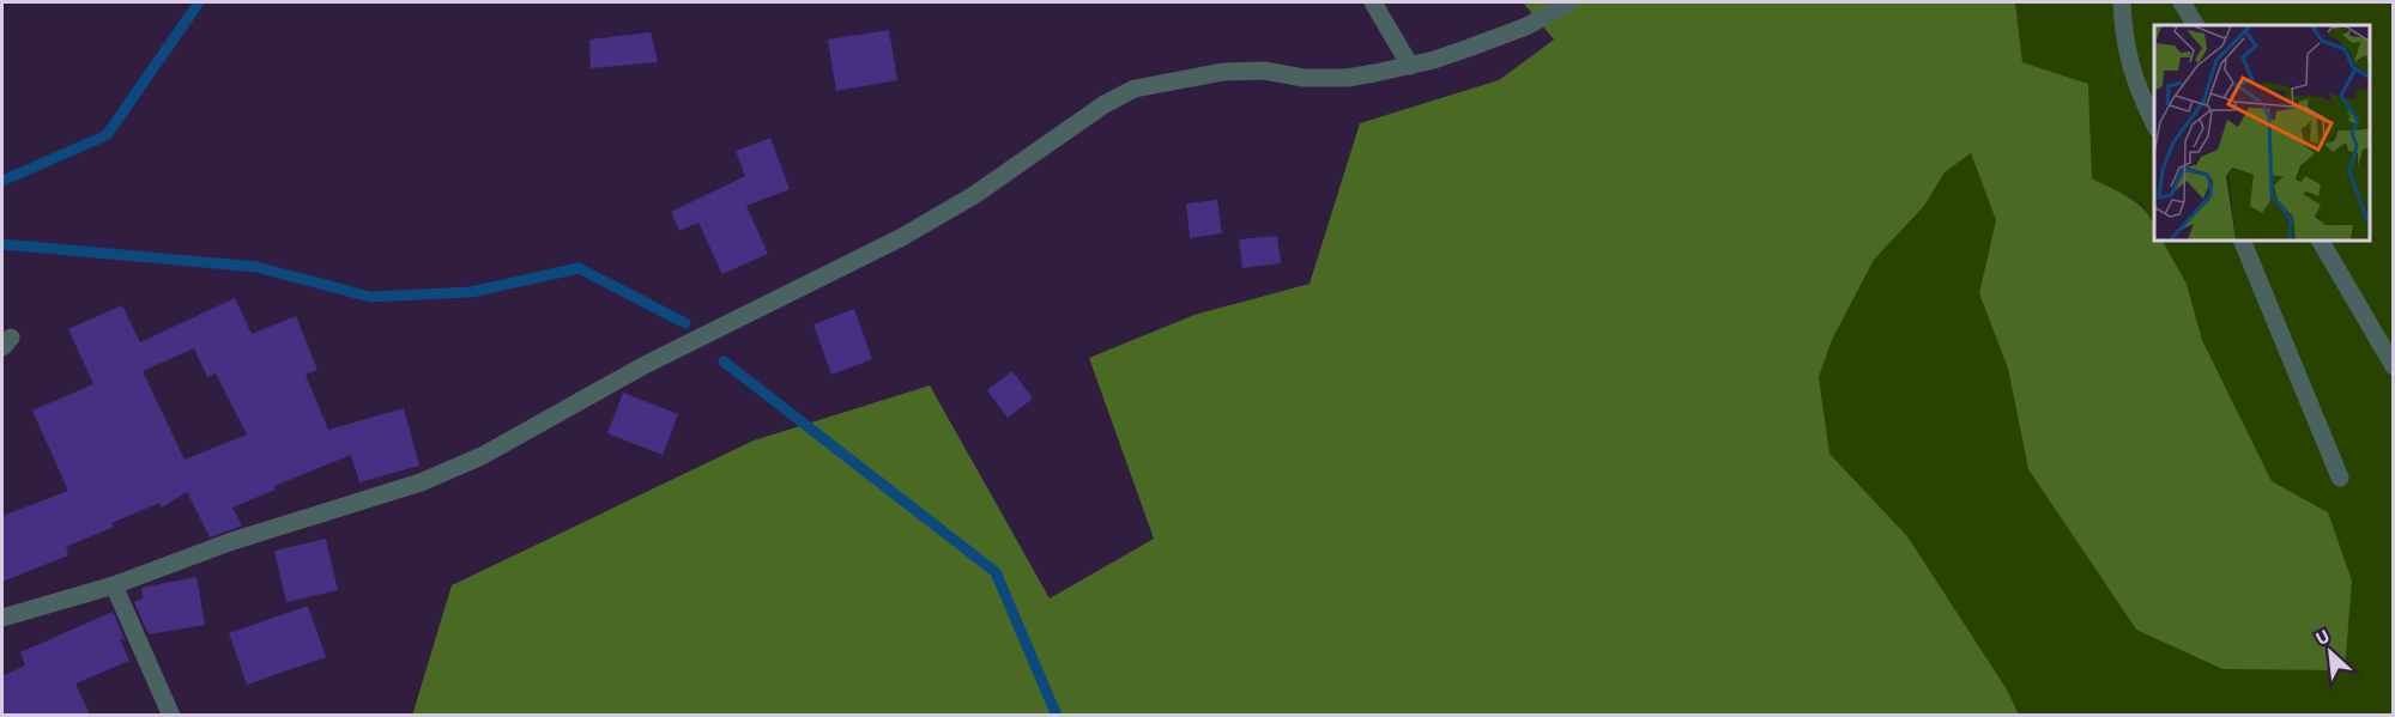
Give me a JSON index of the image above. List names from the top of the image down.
{
  "north": "top left"
}
